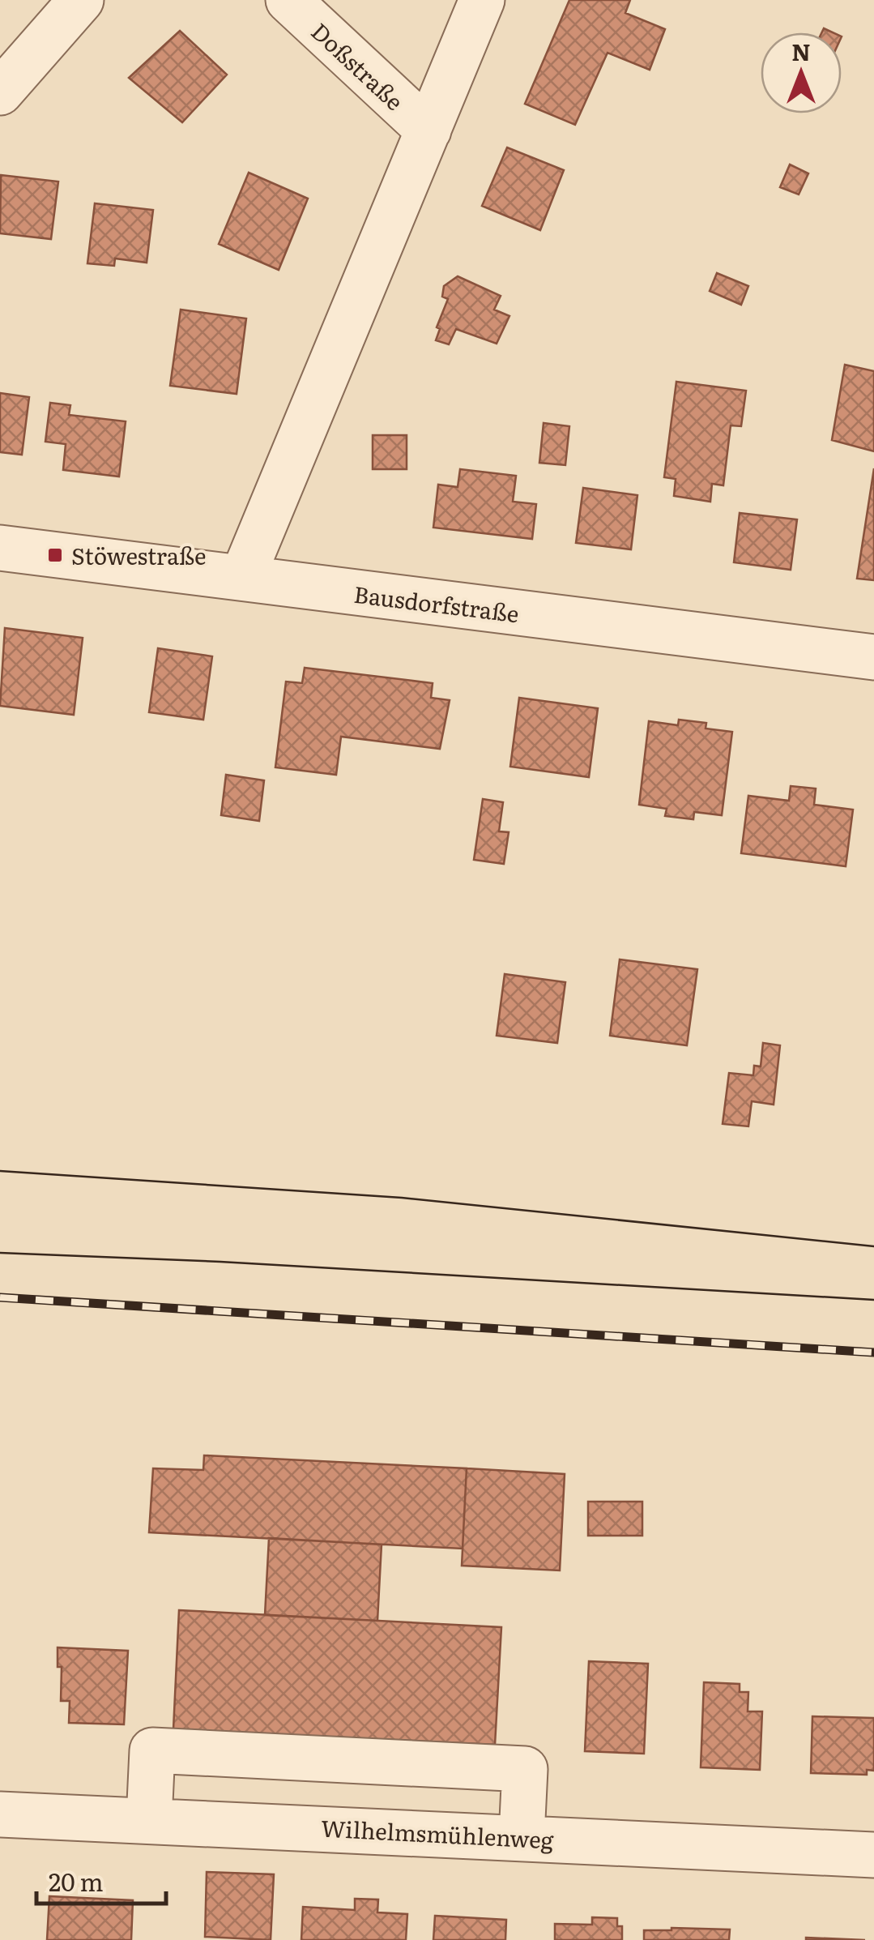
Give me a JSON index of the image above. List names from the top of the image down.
{
  "streets": {
    "street": ["Doßstraße", "Bausdorfstraße", "Wilhelmsmühlenweg"]
  },
  "places": {
    "transit": ["Stöwestraße"]
  },
  "scale_bar": "20 m",
  "north": "top"
}
